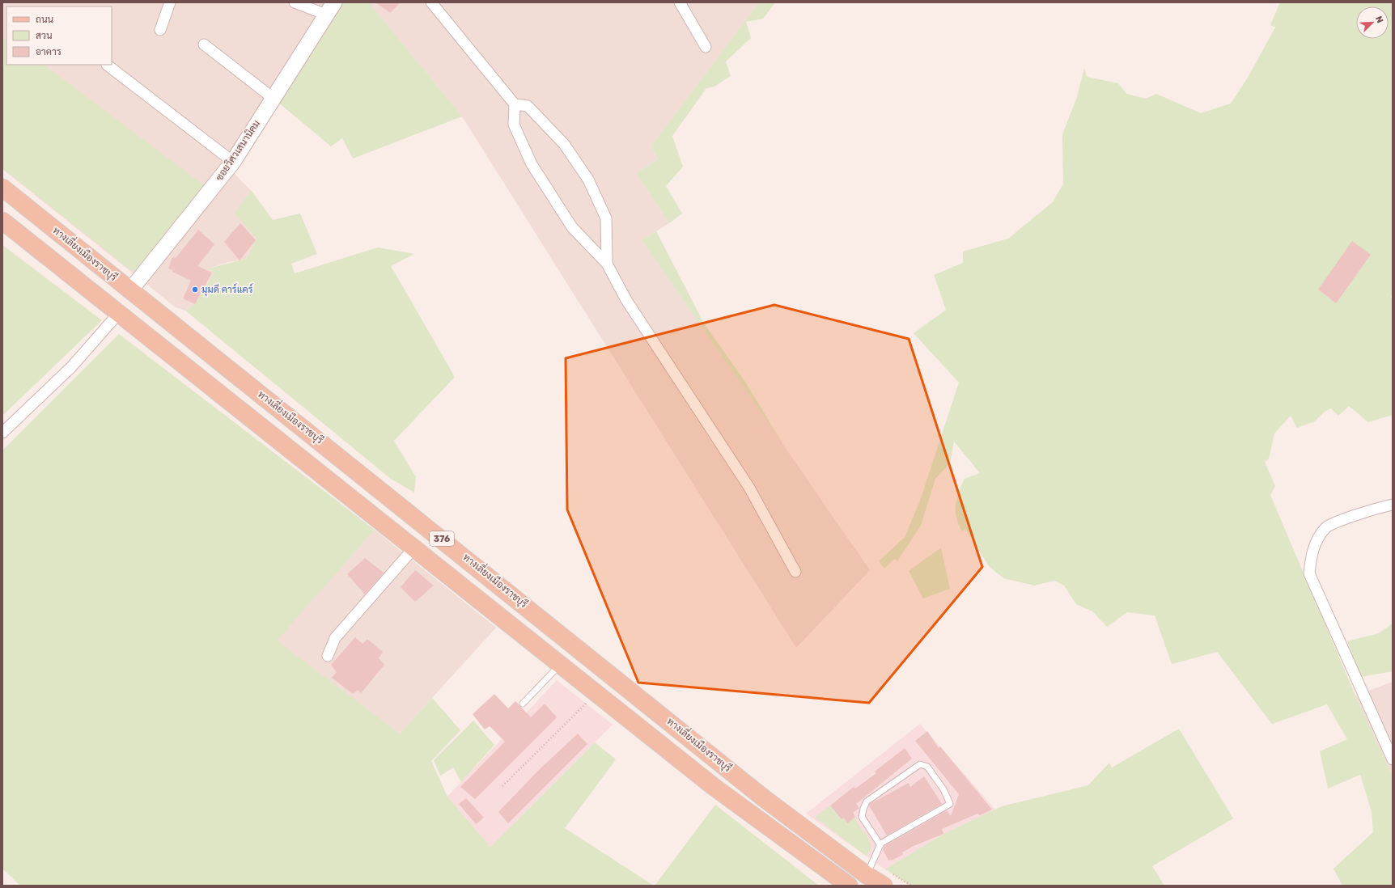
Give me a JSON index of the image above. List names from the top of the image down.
{
  "streets": {
    "main road": ["ทางเลี่ยงเมืองราชบุรี", "376"],
    "street": ["ซอยวิศวเสนานิคม"]
  },
  "crossings": [
    ["ซอยวิศวเสนานิคม", "ทางเลี่ยงเมืองราชบุรี"]
  ],
  "places": ["มุมดี คาร์แคร์"],
  "legend": ["ถนน", "สวน", "อาคาร"],
  "north": "top right"
}
